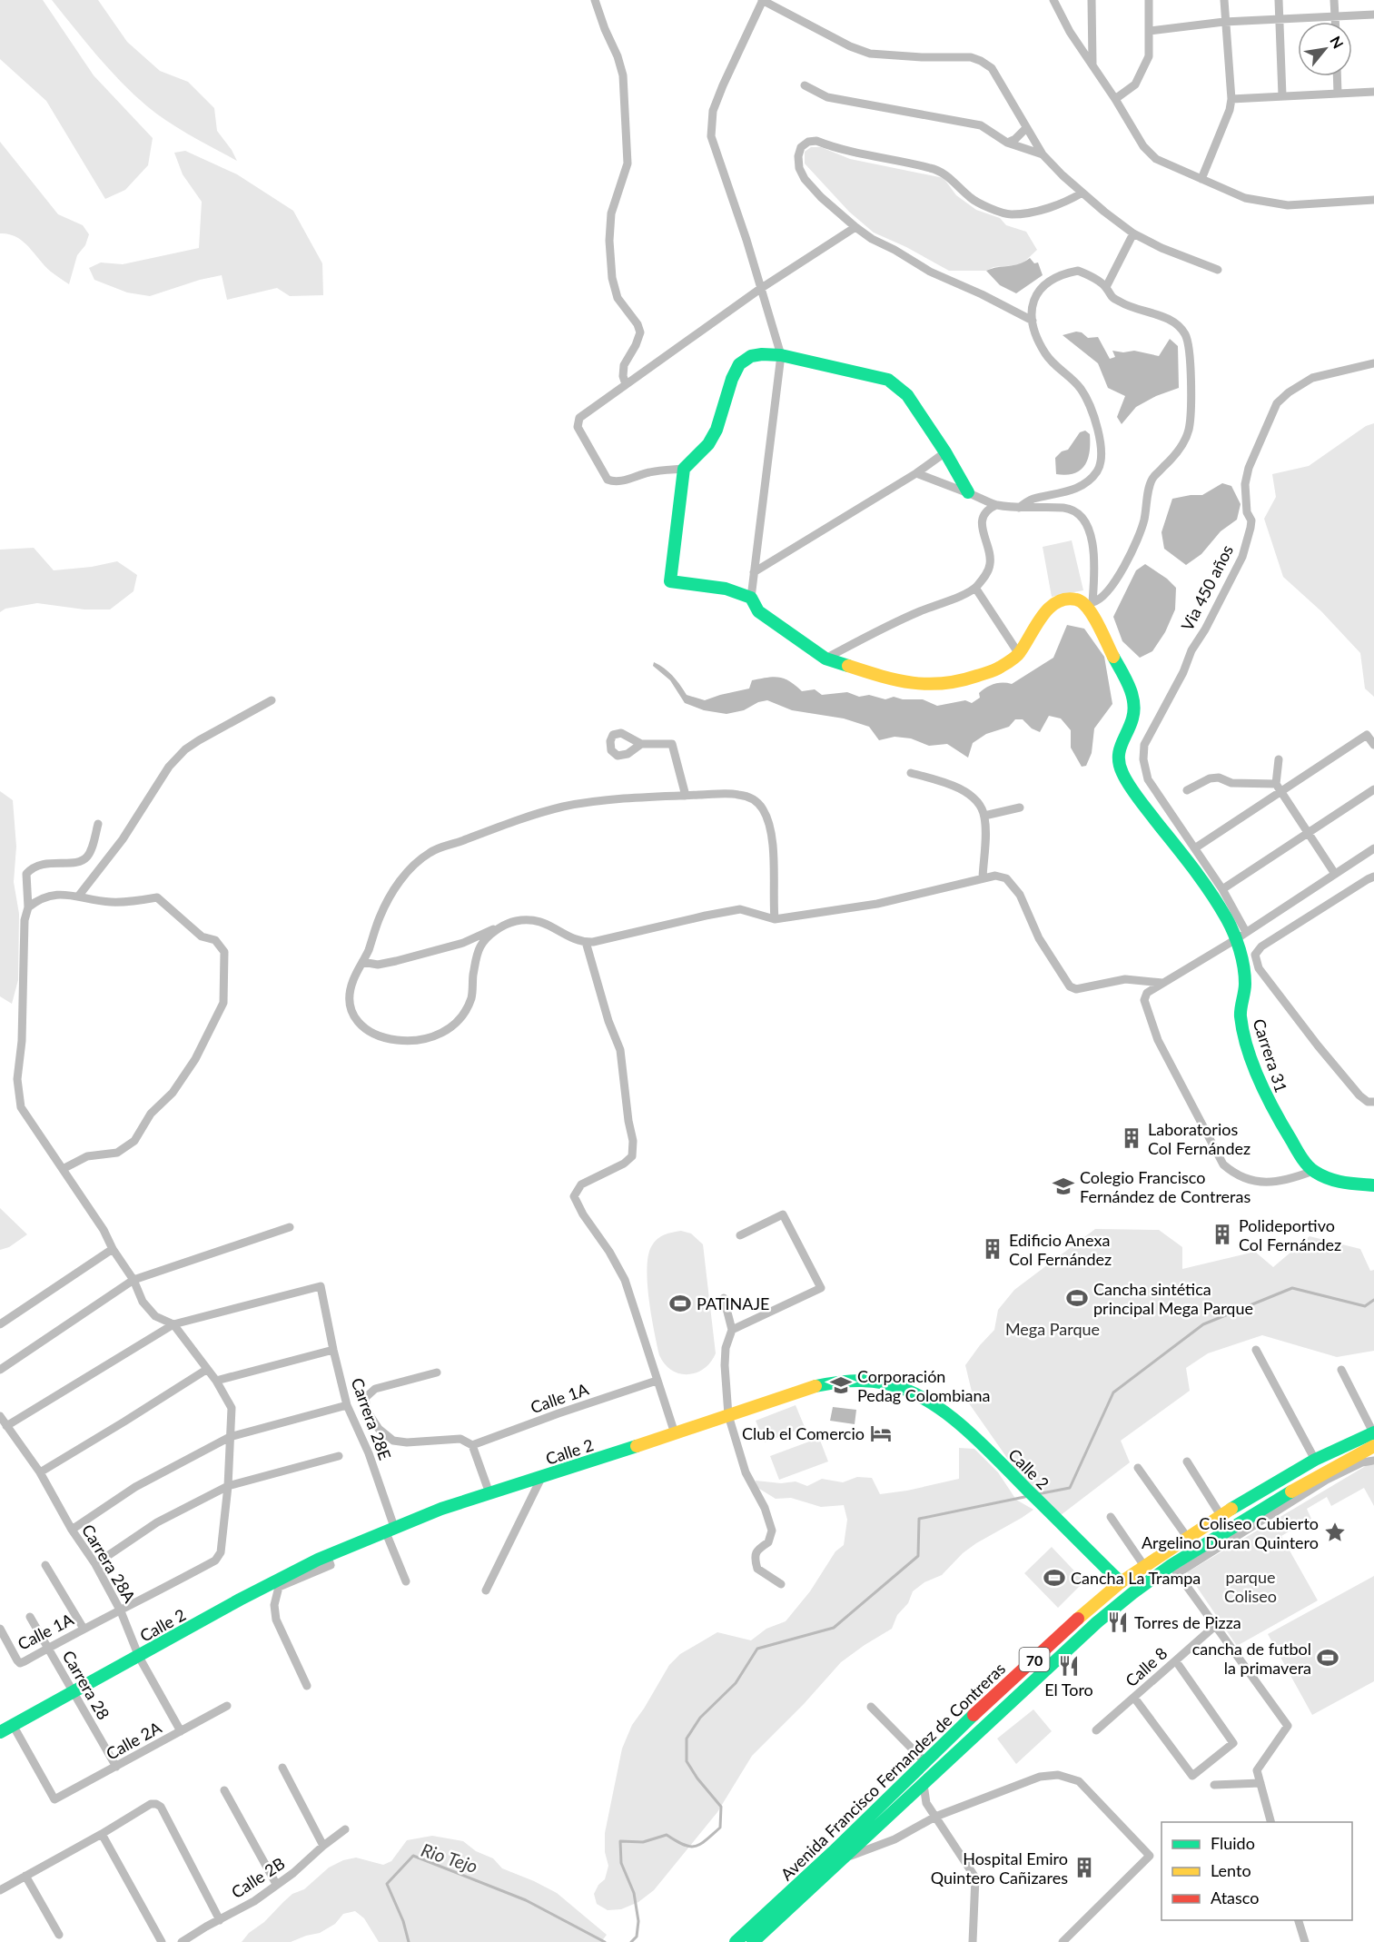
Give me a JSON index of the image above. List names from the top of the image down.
{
  "streets": {
    "street": [
      "Via 450 años",
      "Carrera 31",
      "Calle 1A",
      "Carrera 28E",
      "Calle 2",
      "Carrera 28A",
      "70",
      "Calle 8",
      "Carrera 28",
      "Calle 2A",
      "Avenida Francisco Fernandez de Contreras",
      "Calle 2B"
    ]
  },
  "crossings": [
    ["Via 450 años", "Carrera 31"],
    ["Calle 1A", "Carrera 28A"],
    ["Calle 1A", "Carrera 28"],
    ["Carrera 28E", "Calle 2"],
    ["Calle 2", "Carrera 28A"],
    ["Calle 2", "Carrera 28"],
    ["Calle 2", "Calle 2A"],
    ["Calle 2", "Avenida Francisco Fernandez de Contreras"],
    ["Carrera 28A", "Calle 2A"],
    ["Carrera 28", "Calle 2A"]
  ],
  "water": ["Rio Tejo"],
  "parks": ["Mega Parque", "parque Coliseo"],
  "places": {
    "building": [
      "Laboratorios Col Fernández",
      "Polideportivo Col Fernández",
      "Edificio Anexa Col Fernández",
      "Hospital Emiro Quintero Cañizares"
    ],
    "school or university": ["Colegio Francisco Fernández de Contreras", "Corporación Pedag Colombiana"],
    "sports": [
      "Cancha sintética principal Mega Parque",
      "PATINAJE",
      "Cancha La Trampa",
      "cancha de futbol la primavera"
    ],
    "hotel": ["Club el Comercio"],
    "place": ["Coliseo Cubierto Argelino Duran Quintero"],
    "restaurant": ["Torres de Pizza", "El Toro"]
  },
  "legend": ["Fluido", "Lento", "Atasco"],
  "north": "top right"
}
